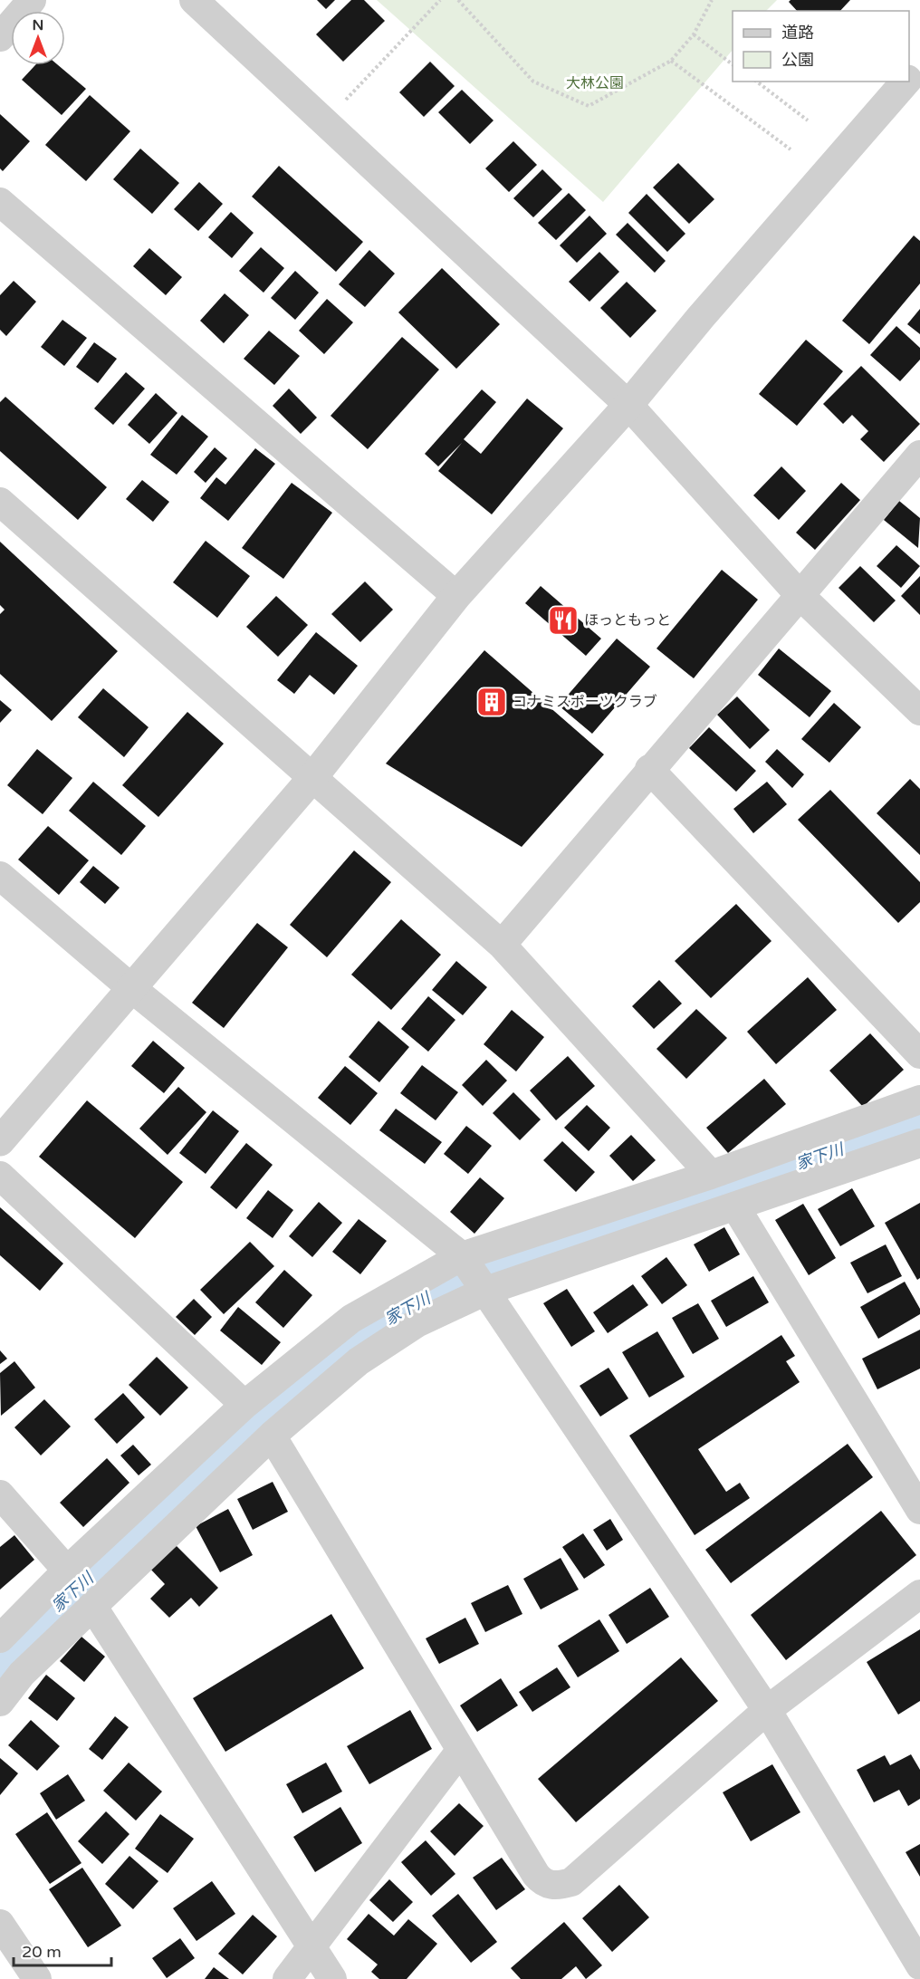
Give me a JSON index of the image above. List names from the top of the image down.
{
  "water": ["家下川"],
  "parks": ["大林公園"],
  "places": {
    "restaurant": ["ほっともっと"],
    "building": ["コナミスポーツクラブ"]
  },
  "legend": ["道路", "公園"],
  "scale_bar": "20 m",
  "north": "top"
}
